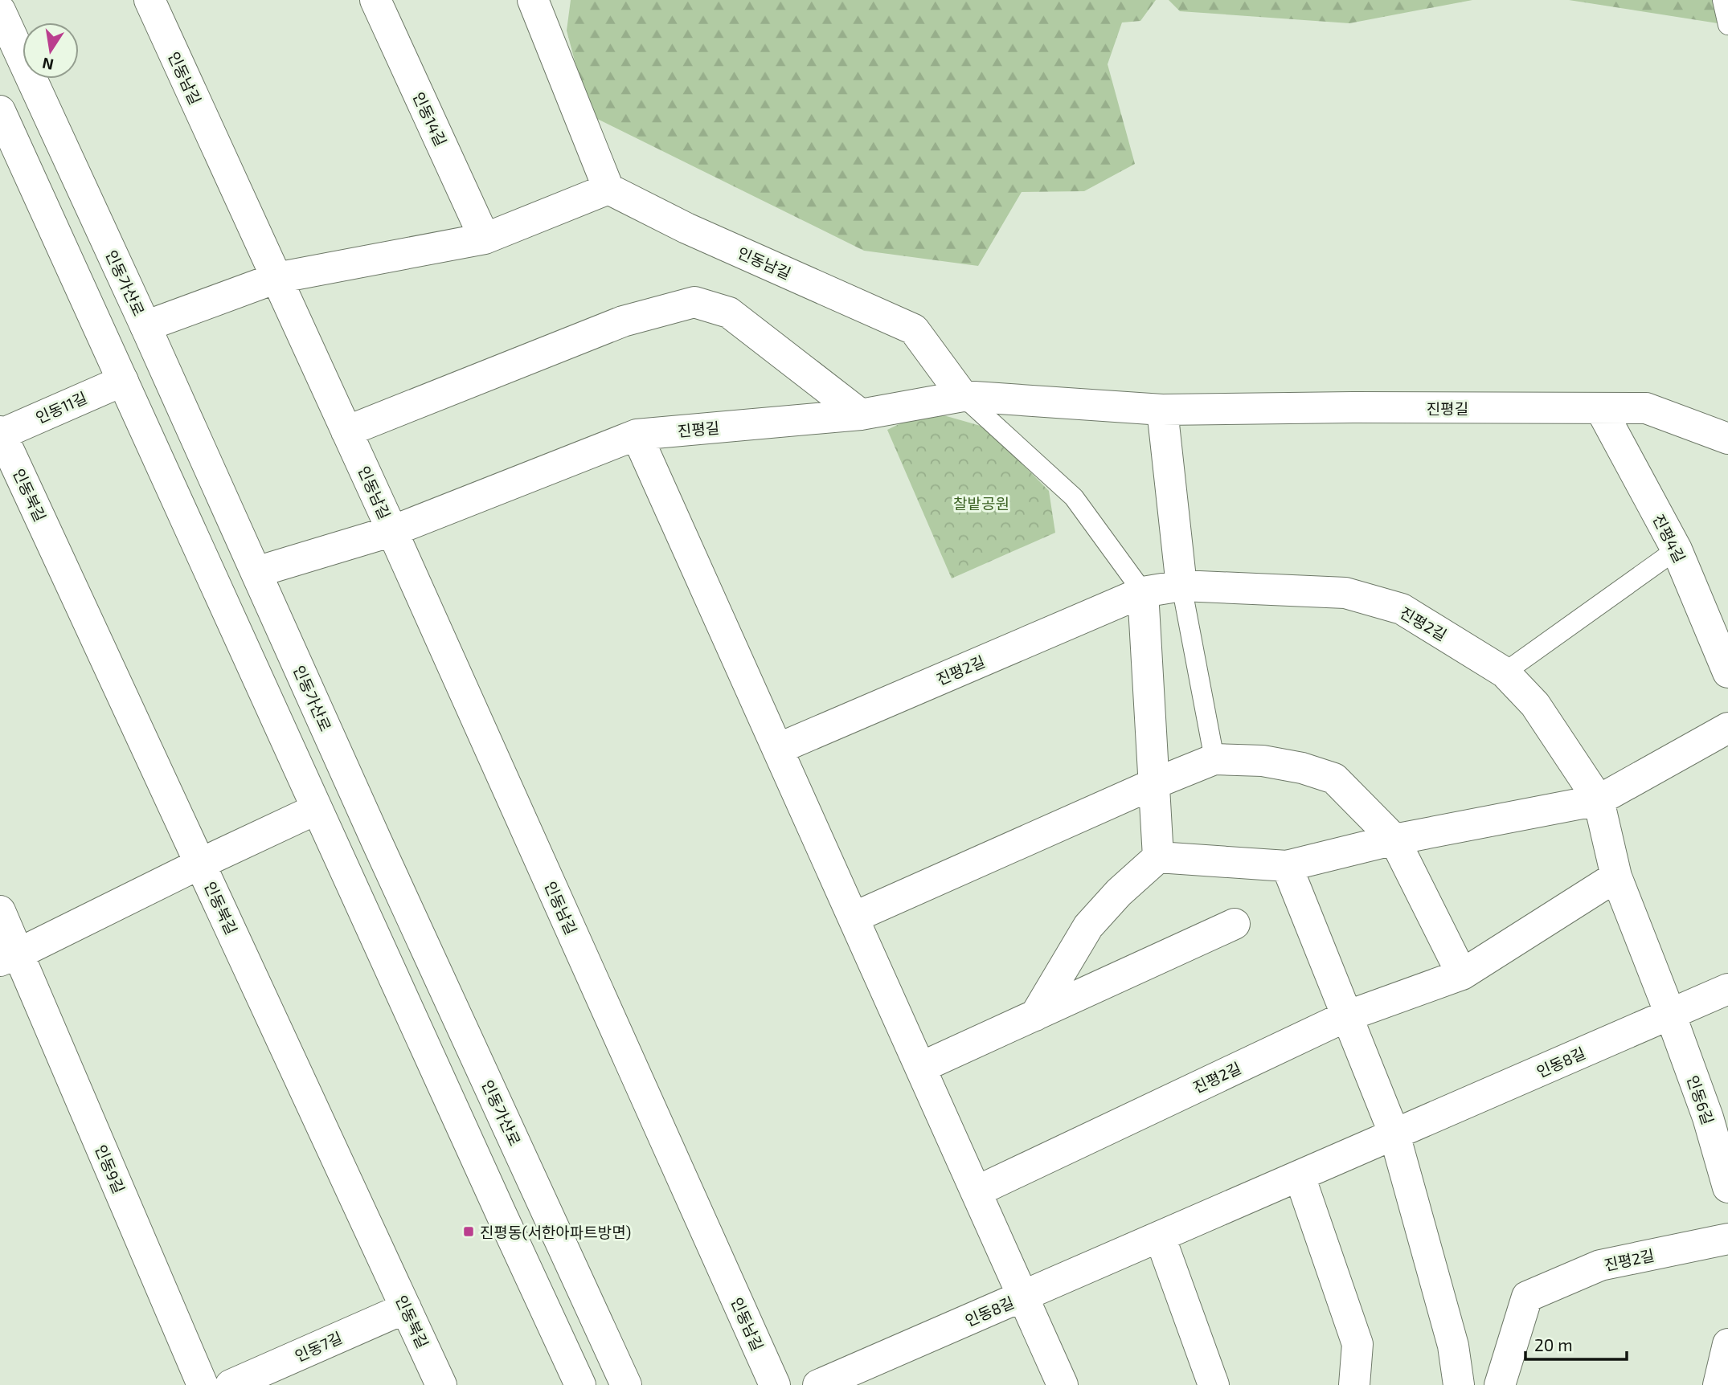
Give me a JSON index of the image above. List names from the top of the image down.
{
  "streets": {
    "street": [
      "인동남길",
      "인동14길",
      "인동가산로",
      "인동11길",
      "진평길",
      "인동북길",
      "진평4길",
      "진평2길",
      "인동8길",
      "인동6길",
      "인동9길",
      "인동7길"
    ]
  },
  "crossings": [
    ["인동남길", "진평길"],
    ["인동가산로", "진평길"],
    ["인동11길", "인동북길"],
    ["진평길", "진평4길"],
    ["인동북길", "인동7길"],
    ["진평2길", "인동8길"],
    ["진평2길", "인동6길"],
    ["인동8길", "인동6길"]
  ],
  "parks": ["찰밭공원"],
  "places": {
    "transit": ["진평동(서한아파트방면)"]
  },
  "scale_bar": "20 m",
  "north": "bottom"
}
